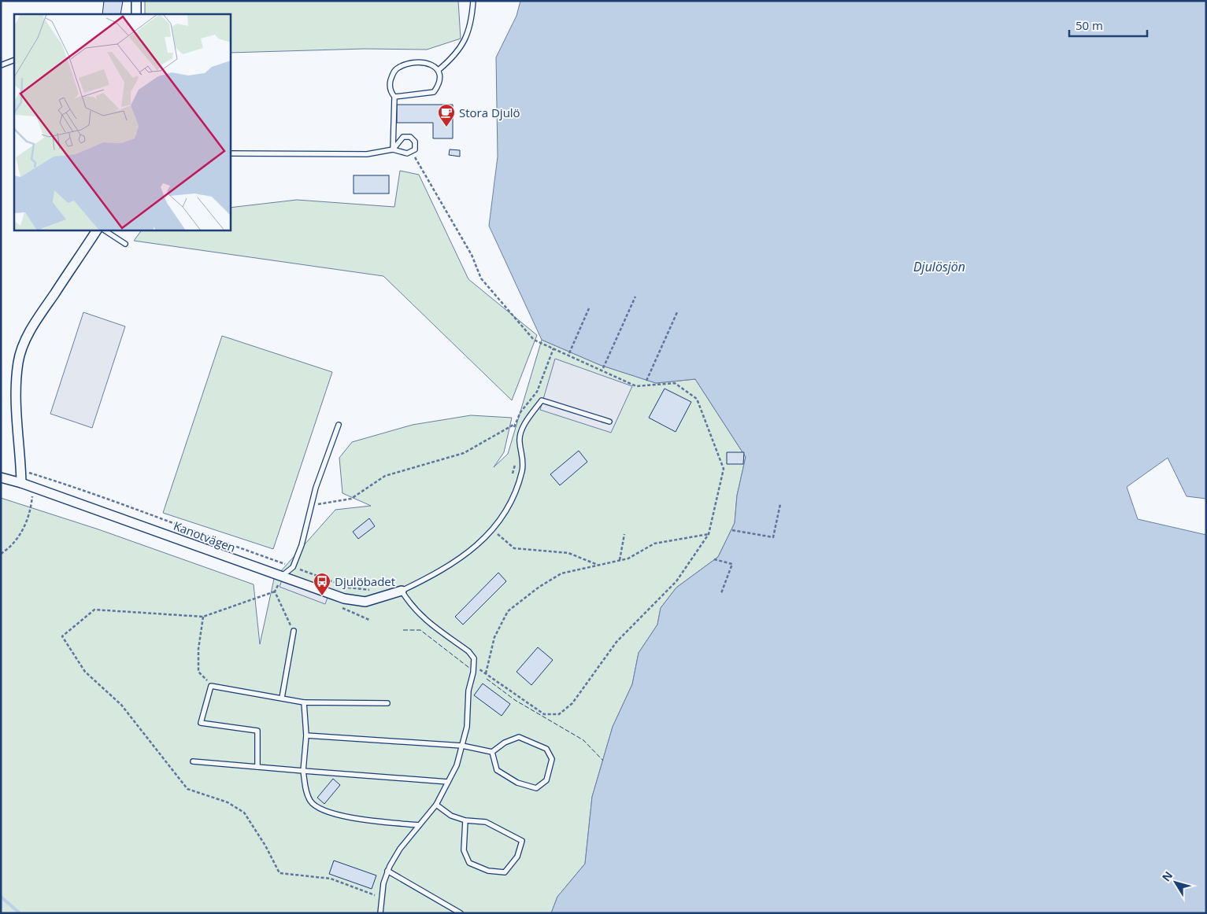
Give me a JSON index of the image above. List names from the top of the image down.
{
  "streets": {
    "street": ["Kanotvägen"]
  },
  "water": ["Djulösjön"],
  "places": {
    "cafe": ["Stora Djulö"],
    "bus stop": ["Djulöbadet"]
  },
  "scale_bar": "50 m",
  "north": "top left"
}
